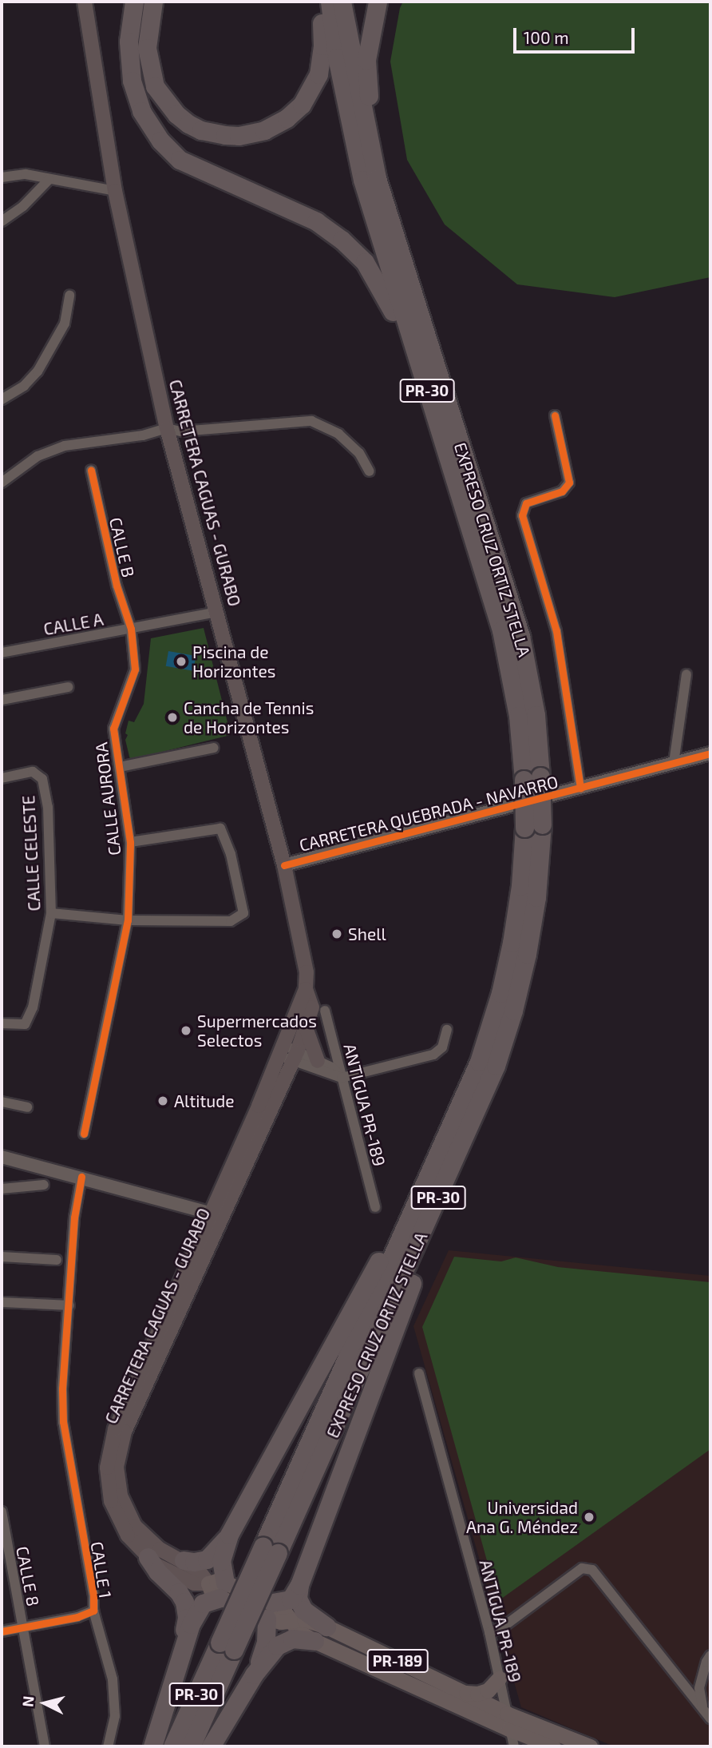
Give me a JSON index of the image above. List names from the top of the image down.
{
  "streets": {
    "highway": ["PR-30", "EXPRESO CRUZ ORTIZ STELLA"],
    "main road": ["CARRETERA CAGUAS - GURABO", "PR-189"],
    "street": [
      "CALLE B",
      "CALLE A",
      "CALLE AURORA",
      "CARRETERA QUEBRADA - NAVARRO",
      "CALLE CELESTE",
      "ANTIGUA PR-189",
      "CALLE 1",
      "CALLE 8"
    ]
  },
  "crossings": [
    ["CARRETERA CAGUAS - GURABO", "CALLE A"],
    ["CARRETERA CAGUAS - GURABO", "CARRETERA QUEBRADA - NAVARRO"],
    ["CARRETERA CAGUAS - GURABO", "PR-189"],
    ["CALLE B", "CALLE A"],
    ["CALLE B", "CALLE AURORA"],
    ["CALLE A", "CALLE AURORA"],
    ["ANTIGUA PR-189", "PR-189"],
    ["CALLE 1", "CALLE 8"]
  ],
  "places": [
    "Piscina de Horizontes",
    "Cancha de Tennis de Horizontes",
    "Shell",
    "Supermercados Selectos",
    "Altitude",
    "Universidad Ana G. Méndez"
  ],
  "scale_bar": "100 m",
  "north": "left"
}
